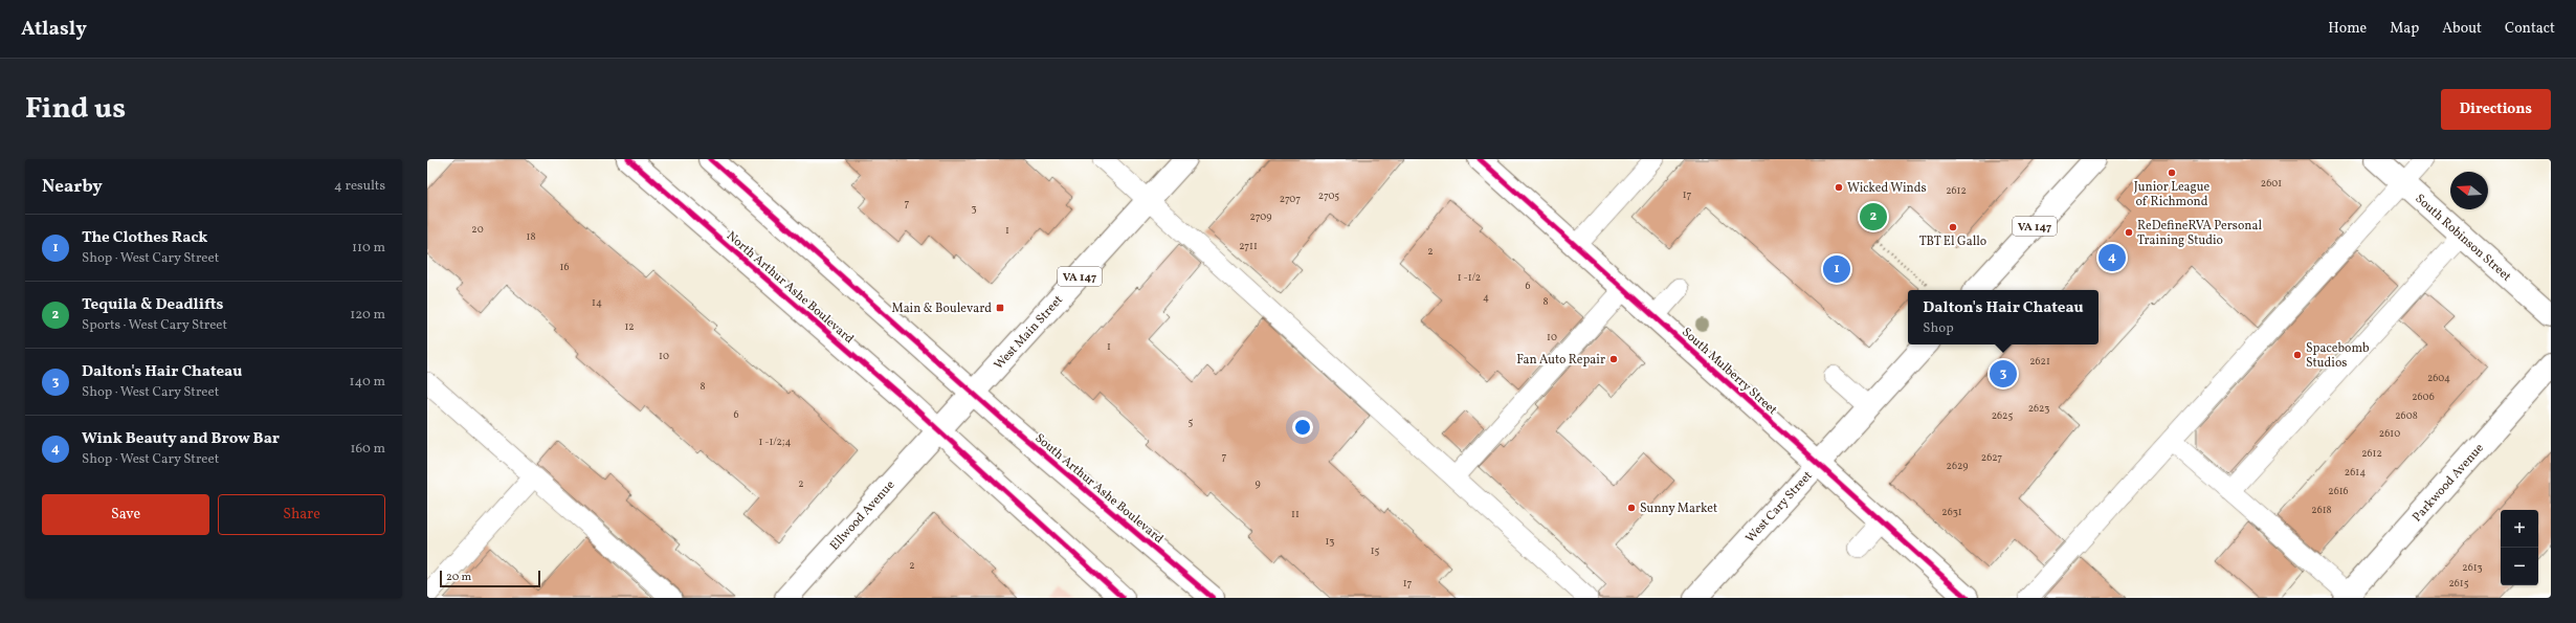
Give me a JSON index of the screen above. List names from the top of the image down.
{
  "streets": {
    "main road": [
      "VA 147",
      "South Robinson Street",
      "North Arthur Ashe Boulevard",
      "West Main Street",
      "South Mulberry Street",
      "Parkwood Avenue",
      "South Arthur Ashe Boulevard",
      "West Cary Street",
      "Ellwood Avenue"
    ]
  },
  "crossings": [
    ["North Arthur Ashe Boulevard", "West Main Street"],
    ["North Arthur Ashe Boulevard", "Ellwood Avenue"],
    ["West Main Street", "South Arthur Ashe Boulevard"],
    ["West Main Street", "Ellwood Avenue"],
    ["South Mulberry Street", "West Cary Street"]
  ],
  "places": {
    "other": [
      "Junior League of Richmond",
      "Wicked Winds",
      "TBT El Gallo",
      "ReDefineRVA Personal Training Studio",
      "Spacebomb Studios",
      "Fan Auto Repair",
      "Sunny Market"
    ],
    "transit": ["Main & Boulevard"]
  },
  "house_numbers": [
    "2601",
    "2612",
    "17",
    "2705",
    "2707",
    "7",
    "3",
    "2709",
    "20",
    "1",
    "18",
    "2711",
    "2",
    "16",
    "1 -1/2",
    "6",
    "4",
    "8",
    "14",
    "12",
    "10",
    "1",
    "10",
    "2621",
    "2604",
    "8",
    "2606",
    "2623",
    "6",
    "2625",
    "2608",
    "5",
    "2610",
    "1 -1/2;4",
    "2612",
    "7",
    "2627",
    "2629",
    "2614",
    "2",
    "9",
    "2616",
    "2618",
    "2631",
    "11",
    "13",
    "15",
    "2",
    "2613",
    "17",
    "2615"
  ],
  "scale_bar": "20 m",
  "north": "left",
  "page": {
    "header": "Atlasly",
    "nav": [
      "Home",
      "Map",
      "About",
      "Contact"
    ],
    "title": "Find us",
    "buttons": [
      "Directions",
      ["Save", "Share"]
    ],
    "heading": ["Nearby", "4 results"],
    "pins": [
      "2",
      "4",
      "1",
      "3"
    ],
    "list": [
      {
        "mark": "1",
        "name": "The Clothes Rack",
        "note": "Shop · West Cary Street",
        "value": "110 m"
      },
      {
        "mark": "2",
        "name": "Tequila & Deadlifts",
        "note": "Sports · West Cary Street",
        "value": "120 m"
      },
      {
        "mark": "3",
        "name": "Dalton's Hair Chateau",
        "note": "Shop · West Cary Street",
        "value": "140 m"
      },
      {
        "mark": "4",
        "name": "Wink Beauty and Brow Bar",
        "note": "Shop · West Cary Street",
        "value": "160 m"
      }
    ],
    "popup": ["Dalton's Hair Chateau", "Shop"],
    "map_buttons": ["+", "−"],
    "scale": "20 m"
  }
}
